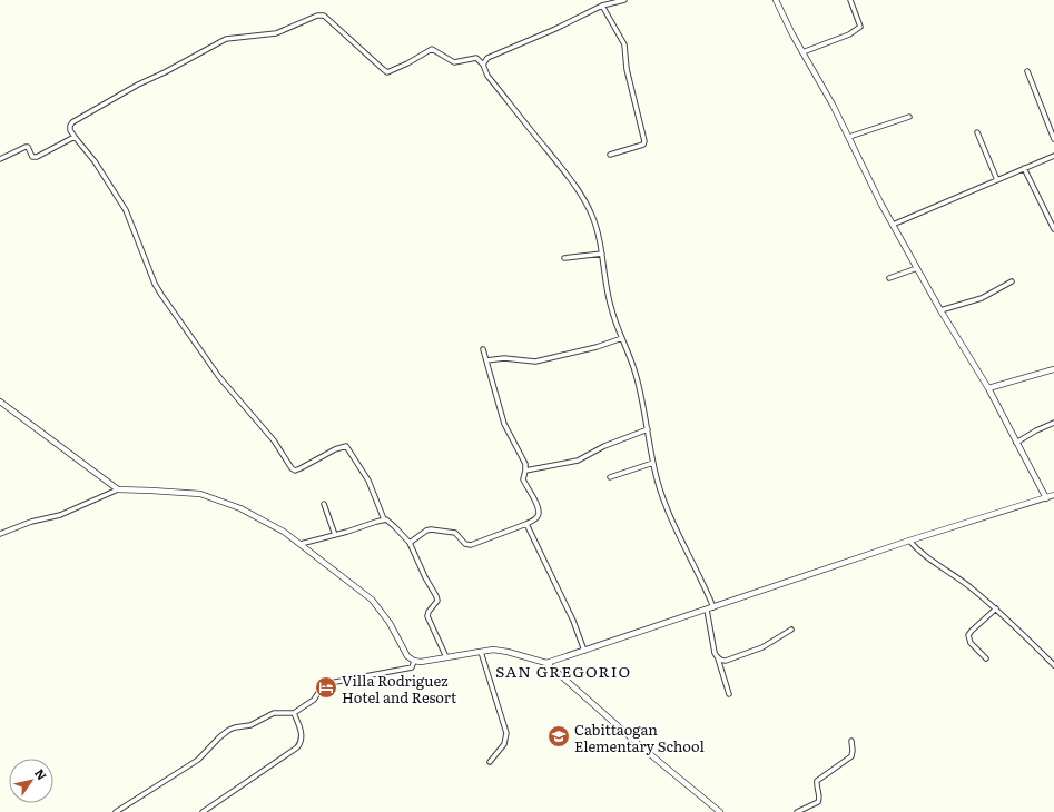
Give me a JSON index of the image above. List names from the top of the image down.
{
  "districts": ["SAN GREGORIO"],
  "places": {
    "hotel": ["Villa Rodriguez Hotel and Resort"],
    "school or university": ["Cabittaogan Elementary School"]
  },
  "north": "top right"
}
